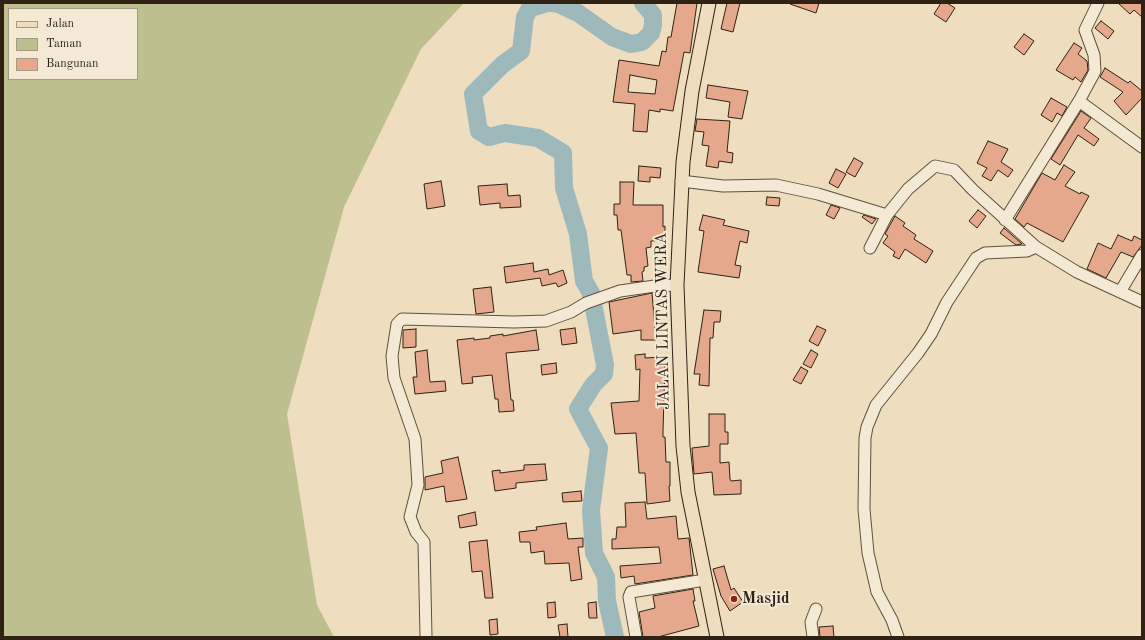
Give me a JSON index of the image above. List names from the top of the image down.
{
  "streets": {
    "main road": ["JALAN LINTAS WERA"]
  },
  "places": ["Masjid"],
  "legend": ["Jalan", "Taman", "Bangunan"]
}
